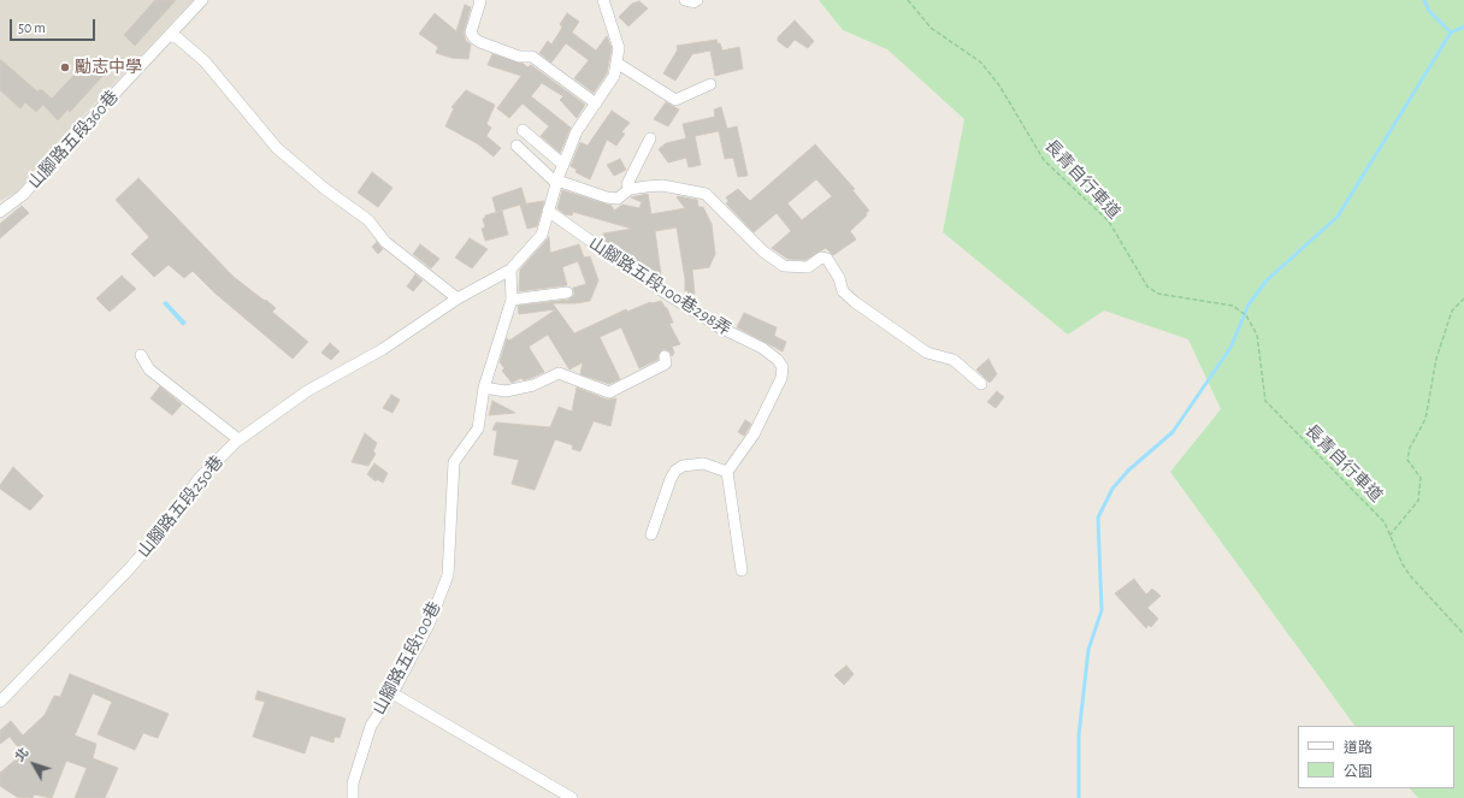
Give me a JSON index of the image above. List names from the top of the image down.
{
  "streets": {
    "lane": [
      "山腳路五段360巷",
      "山腳路五段100巷298弄",
      "山腳路五段250巷",
      "山腳路五段100巷"
    ],
    "path": ["長青自行車道"]
  },
  "crossings": [
    ["山腳路五段100巷298弄", "山腳路五段250巷"],
    ["山腳路五段250巷", "山腳路五段100巷"]
  ],
  "places": ["勵志中學"],
  "legend": ["道路", "公園"],
  "scale_bar": "50 m",
  "north": "top left"
}
